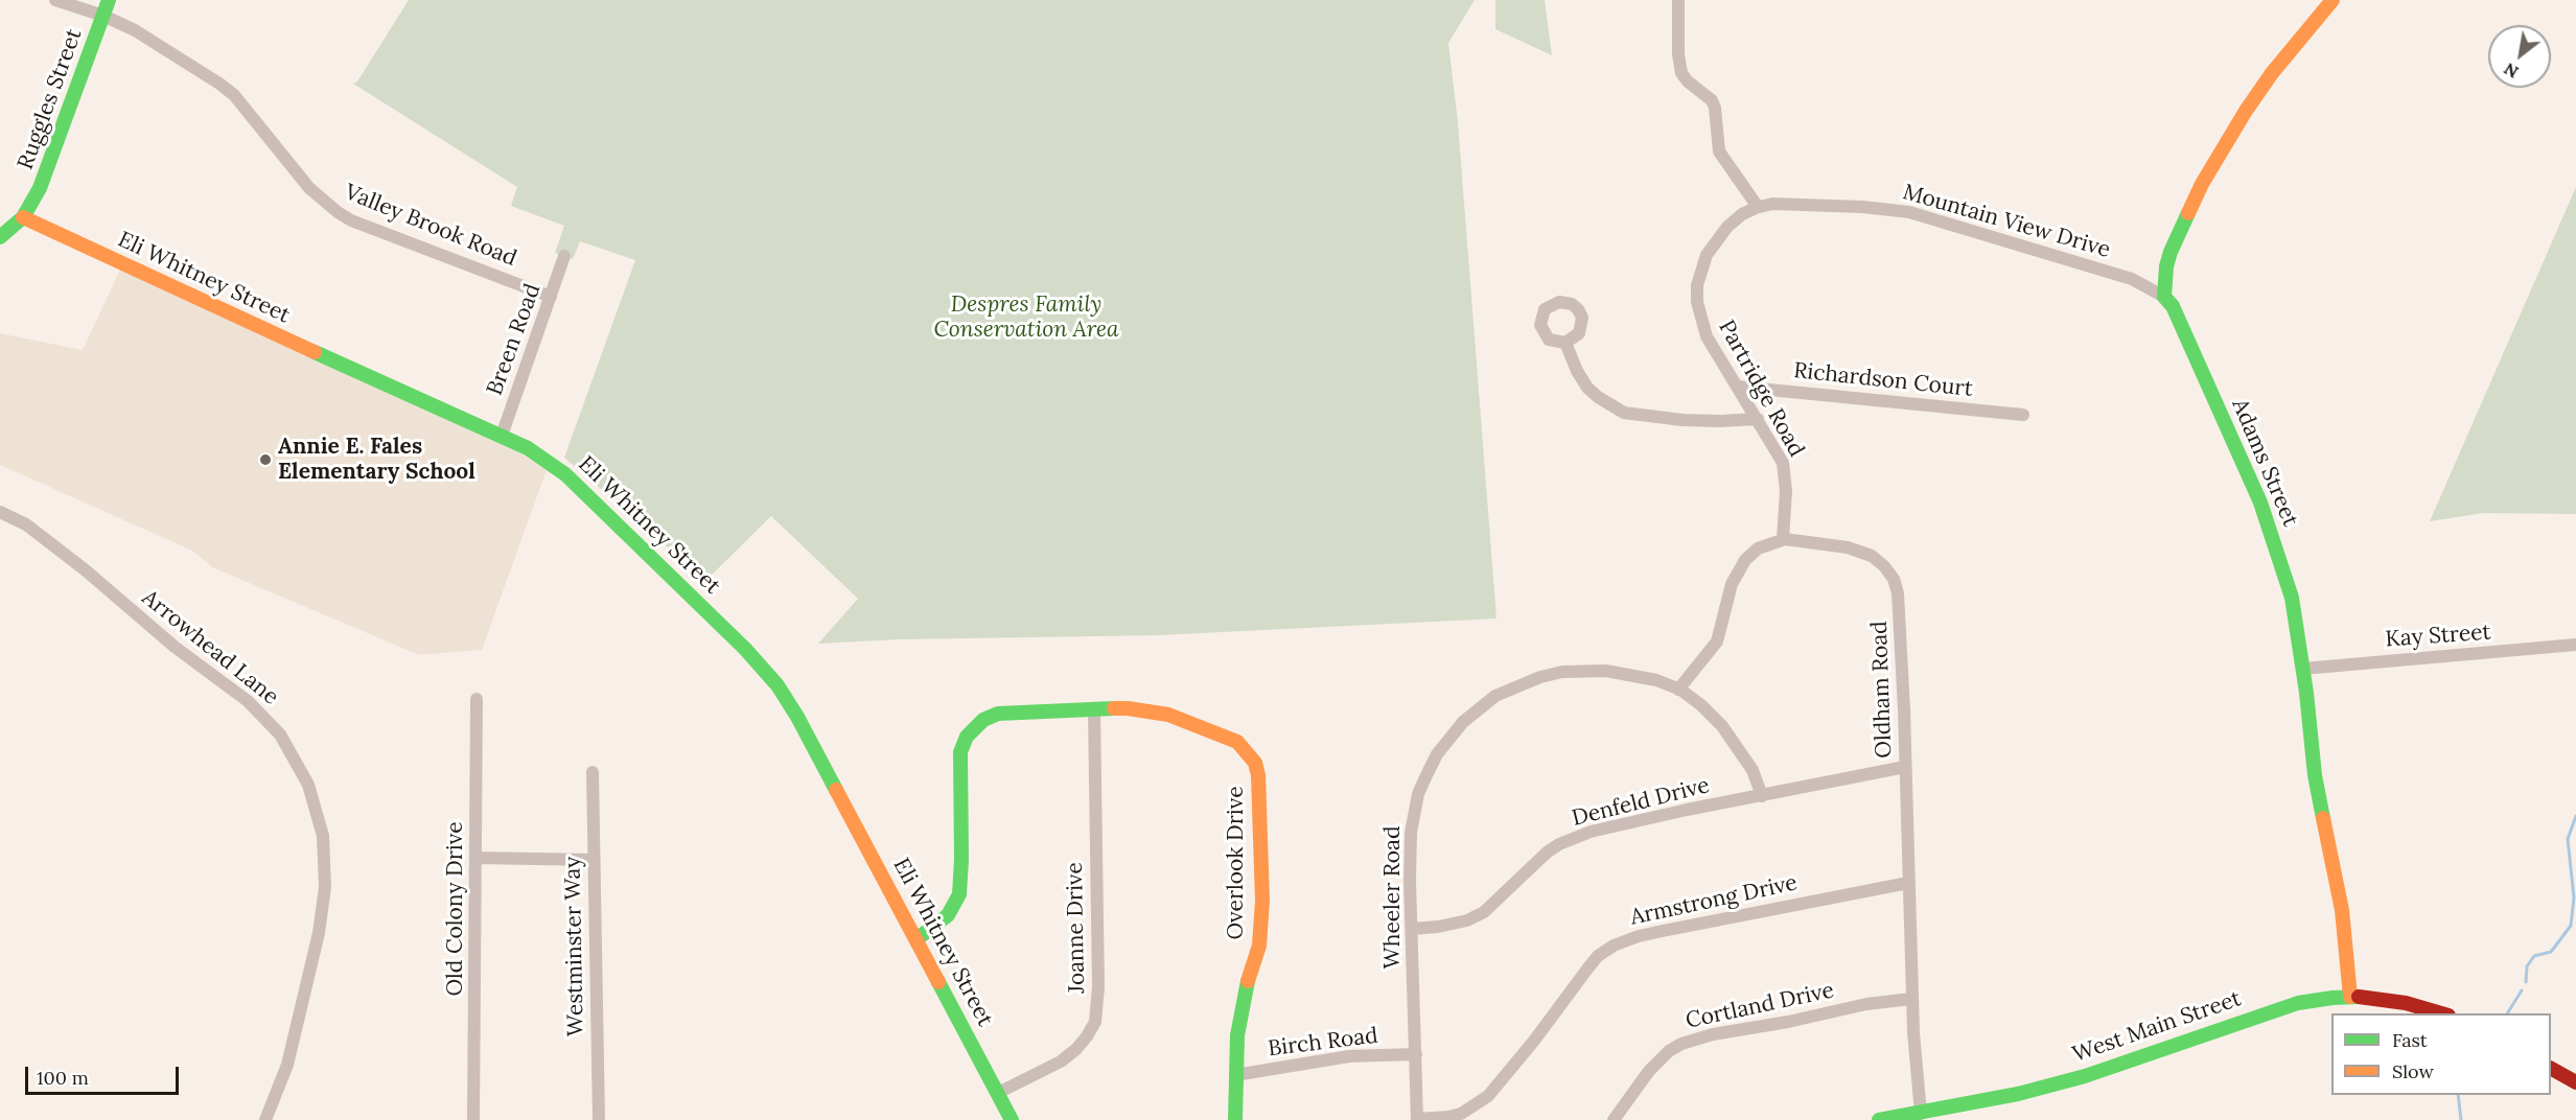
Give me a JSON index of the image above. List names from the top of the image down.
{
  "streets": {
    "street": [
      "Ruggles Street",
      "Mountain View Drive",
      "Valley Brook Road",
      "Eli Whitney Street",
      "Breen Road",
      "Richardson Court",
      "Partridge Road",
      "Adams Street",
      "Kay Street",
      "Arrowhead Lane",
      "Oldham Road",
      "Denfeld Drive",
      "Overlook Drive",
      "Wheeler Road",
      "Armstrong Drive",
      "Old Colony Drive",
      "Joanne Drive",
      "Westminster Way",
      "Cortland Drive",
      "West Main Street",
      "Birch Road"
    ]
  },
  "crossings": [
    ["Ruggles Street", "Valley Brook Road"],
    ["Ruggles Street", "Eli Whitney Street"],
    ["Mountain View Drive", "Partridge Road"],
    ["Mountain View Drive", "Adams Street"],
    ["Valley Brook Road", "Breen Road"],
    ["Eli Whitney Street", "Breen Road"],
    ["Eli Whitney Street", "Overlook Drive"],
    ["Eli Whitney Street", "Joanne Drive"],
    ["Richardson Court", "Partridge Road"],
    ["Partridge Road", "Oldham Road"],
    ["Adams Street", "Kay Street"],
    ["Adams Street", "West Main Street"],
    ["Oldham Road", "Denfeld Drive"],
    ["Oldham Road", "Armstrong Drive"],
    ["Oldham Road", "Cortland Drive"],
    ["Oldham Road", "West Main Street"],
    ["Denfeld Drive", "Wheeler Road"],
    ["Overlook Drive", "Joanne Drive"],
    ["Overlook Drive", "Birch Road"],
    ["Wheeler Road", "Armstrong Drive"],
    ["Wheeler Road", "Birch Road"]
  ],
  "parks": ["Despres Family Conservation Area"],
  "places": ["Annie E. Fales Elementary School"],
  "legend": ["Fast", "Slow"],
  "scale_bar": "100 m",
  "north": "bottom left"
}
